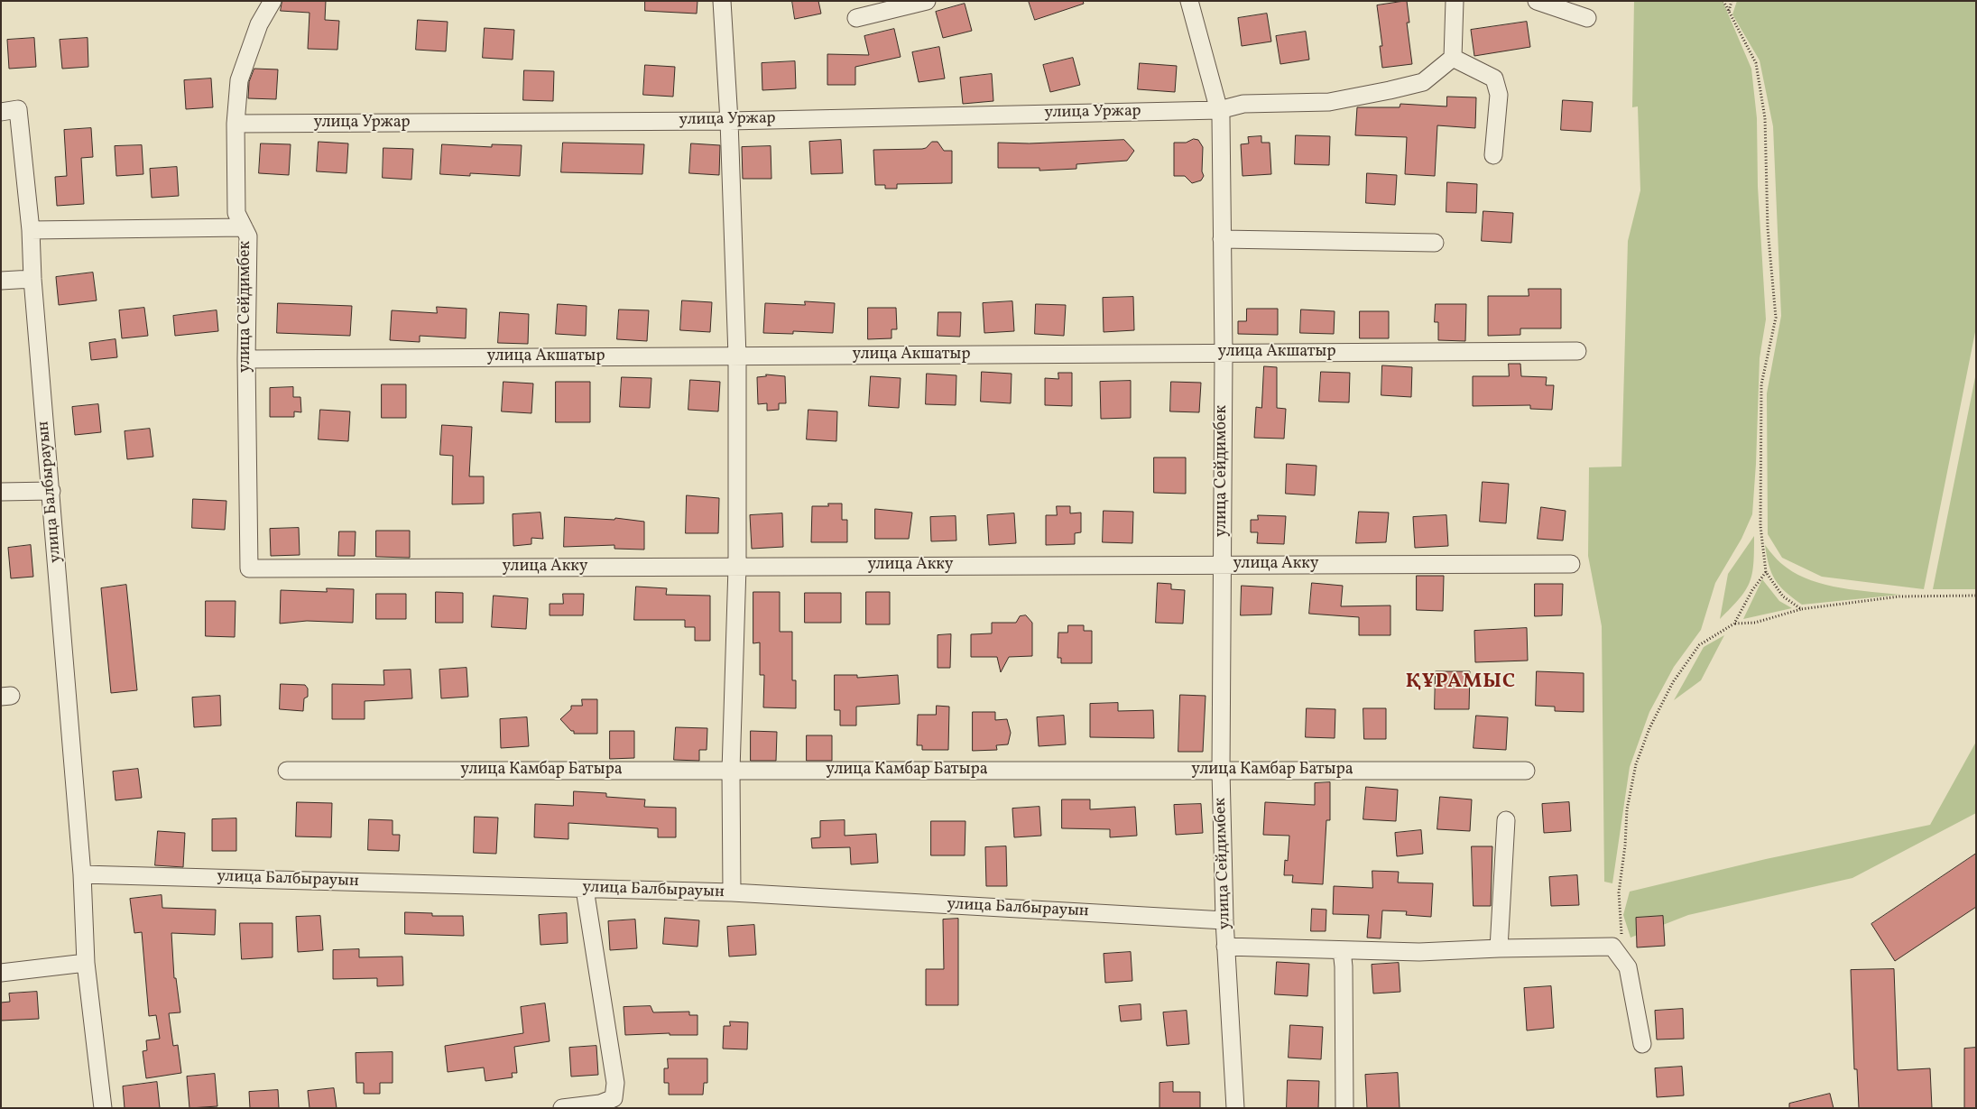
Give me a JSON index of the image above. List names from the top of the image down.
{
  "streets": {
    "street": [
      "улица Уржар",
      "улица Сейдимбек",
      "улица Акшатыр",
      "улица Балбырауын",
      "улица Акку",
      "улица Камбар Батыра"
    ]
  },
  "crossings": [
    ["улица Уржар", "улица Сейдимбек"],
    ["улица Сейдимбек", "улица Акшатыр"],
    ["улица Сейдимбек", "улица Балбырауын"],
    ["улица Сейдимбек", "улица Акку"],
    ["улица Сейдимбек", "улица Камбар Батыра"]
  ],
  "districts": ["ҚҰРАМЫС"]
}
